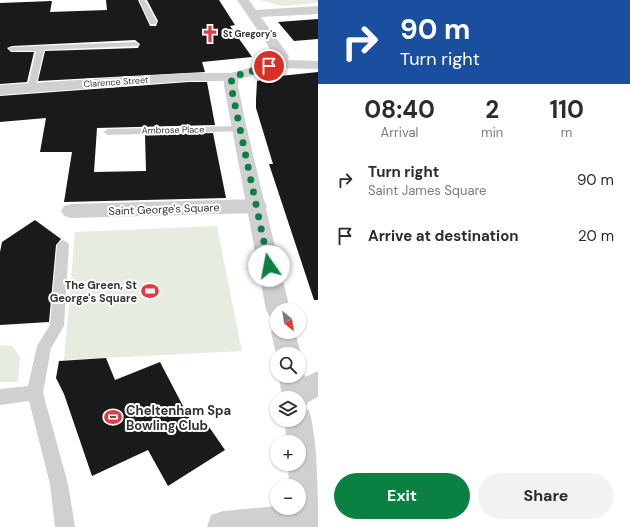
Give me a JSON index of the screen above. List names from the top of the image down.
{
  "streets": {
    "street": ["Clarence Street", "Saint George's Square"],
    "lane": ["Ambrose Place"]
  },
  "places": {
    "church": ["St Gregory's"],
    "sports": ["The Green, St George's Square", "Cheltenham Spa Bowling Club"]
  },
  "north": "bottom right",
  "page": {
    "turn": ["90 m", "Turn right"],
    "eta": [
      "08:40",
      "Arrival",
      "2",
      "min",
      "110",
      "m"
    ],
    "list": [
      {
        "name": "Turn right",
        "note": "Saint James Square",
        "value": "90 m"
      },
      {
        "name": "Arrive at destination",
        "value": "20 m"
      }
    ],
    "map_buttons": ["+", "−"],
    "buttons": ["Exit", "Share"]
  }
}
